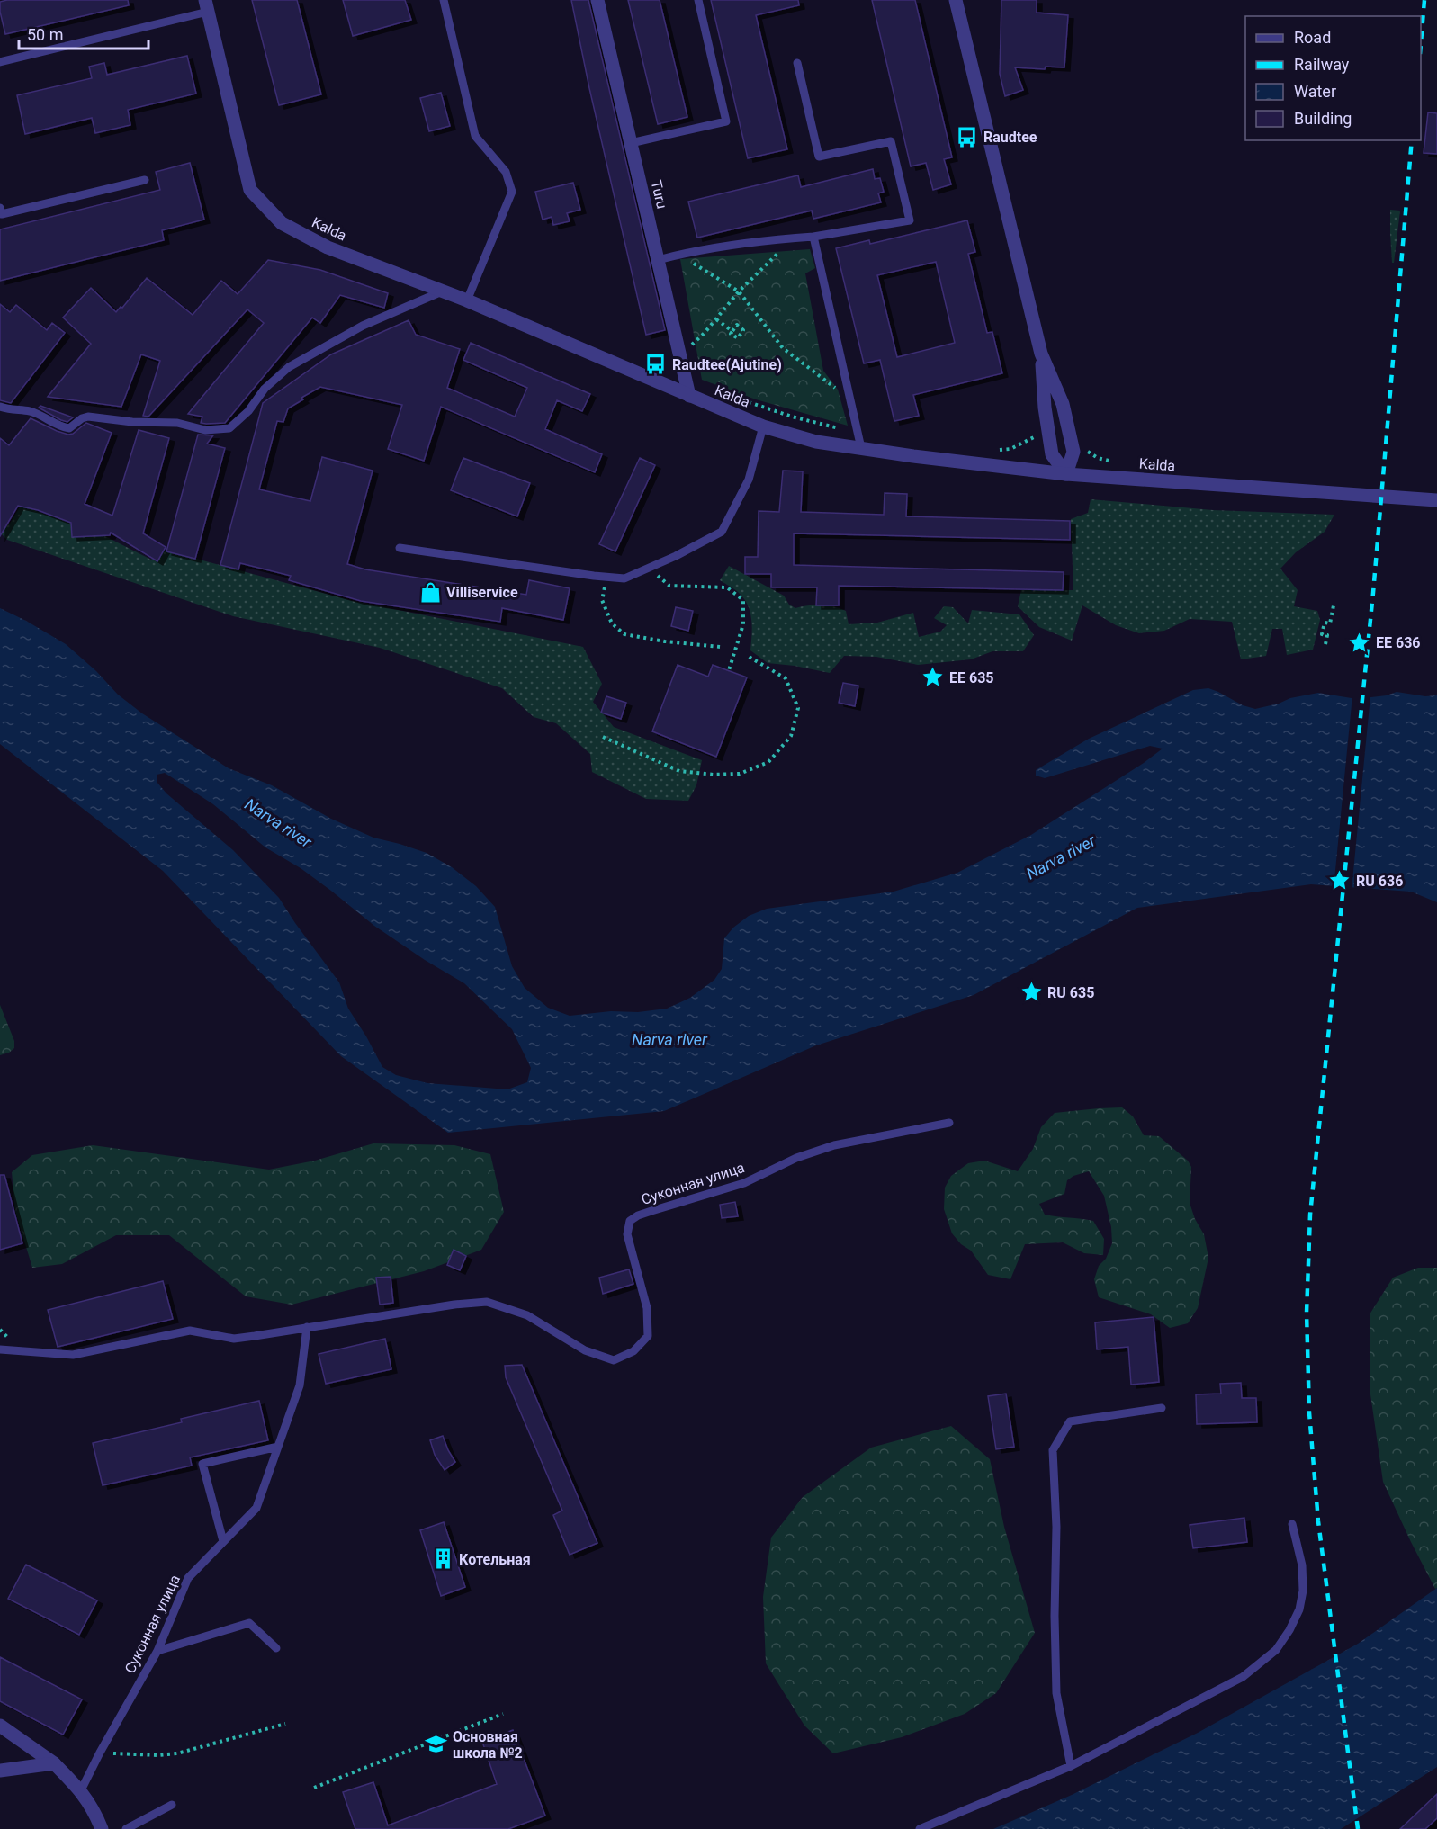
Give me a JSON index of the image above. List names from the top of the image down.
{
  "streets": {
    "street": ["Turu", "Kalda"],
    "lane": ["Суконная улица"]
  },
  "crossings": [
    ["Turu", "Kalda"]
  ],
  "water": ["Narva river"],
  "places": {
    "bus stop": ["Raudtee", "Raudtee(Ajutine)"],
    "shop": ["Villiservice"],
    "place": [
      "EE 636",
      "EE 635",
      "RU 636",
      "RU 635"
    ],
    "building": ["Котельная"],
    "school or university": ["Основная школа №2"]
  },
  "legend": [
    "Road",
    "Railway",
    "Water",
    "Building"
  ],
  "scale_bar": "50 m"
}
